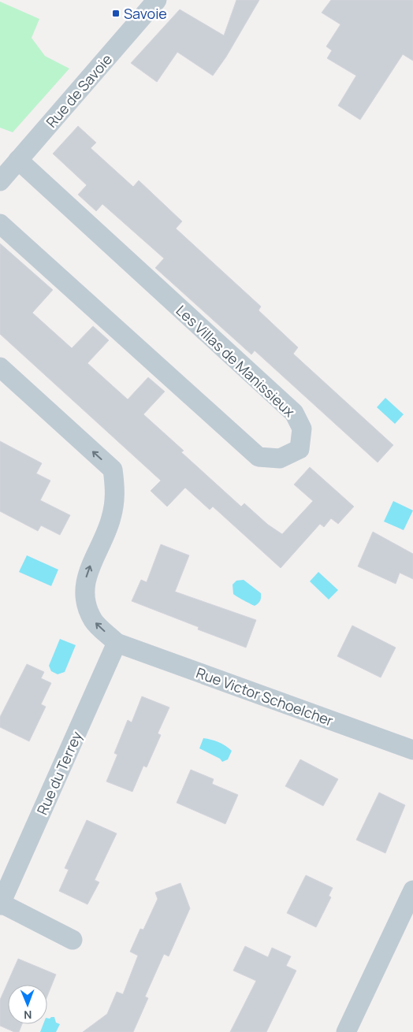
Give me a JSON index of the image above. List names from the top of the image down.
{
  "streets": {
    "street": [
      "Rue de Savoie",
      "Les Villas de Manissieux",
      "Rue Victor Schoelcher",
      "Rue du Terrey"
    ]
  },
  "crossings": [
    ["Rue de Savoie", "Les Villas de Manissieux"],
    ["Rue Victor Schoelcher", "Rue du Terrey"]
  ],
  "places": {
    "transit": ["Savoie"]
  },
  "north": "bottom"
}
